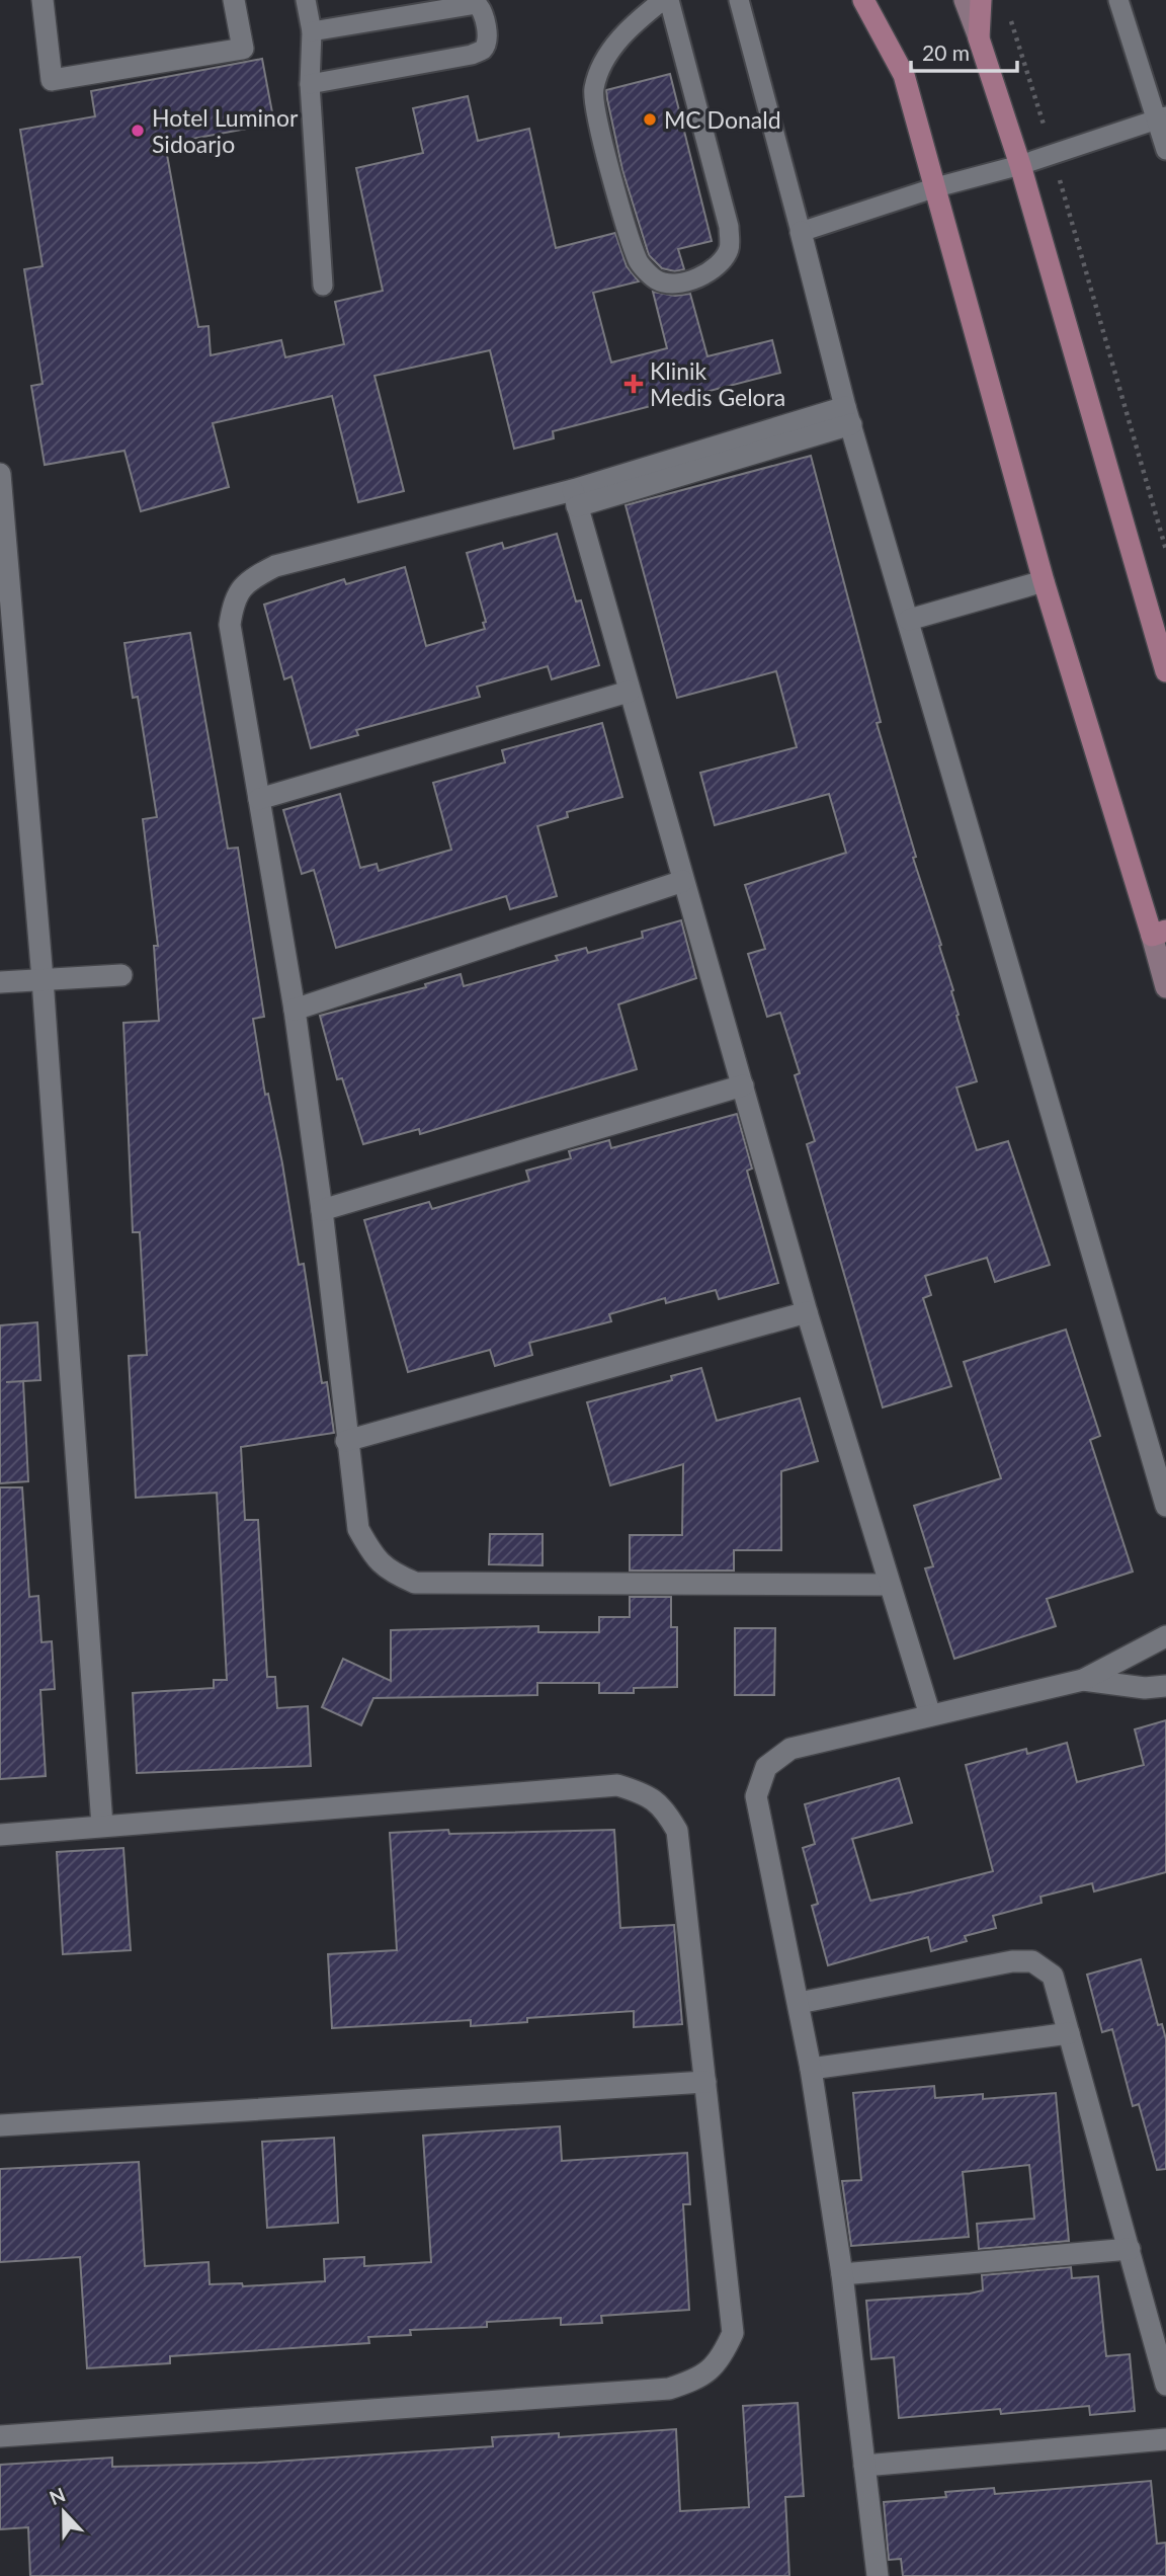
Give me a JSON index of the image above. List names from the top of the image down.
{
  "places": {
    "other": ["MC Donald", "Hotel Luminor Sidoarjo"],
    "health": ["Klinik Medis Gelora"]
  },
  "scale_bar": "20 m",
  "north": "top"
}
